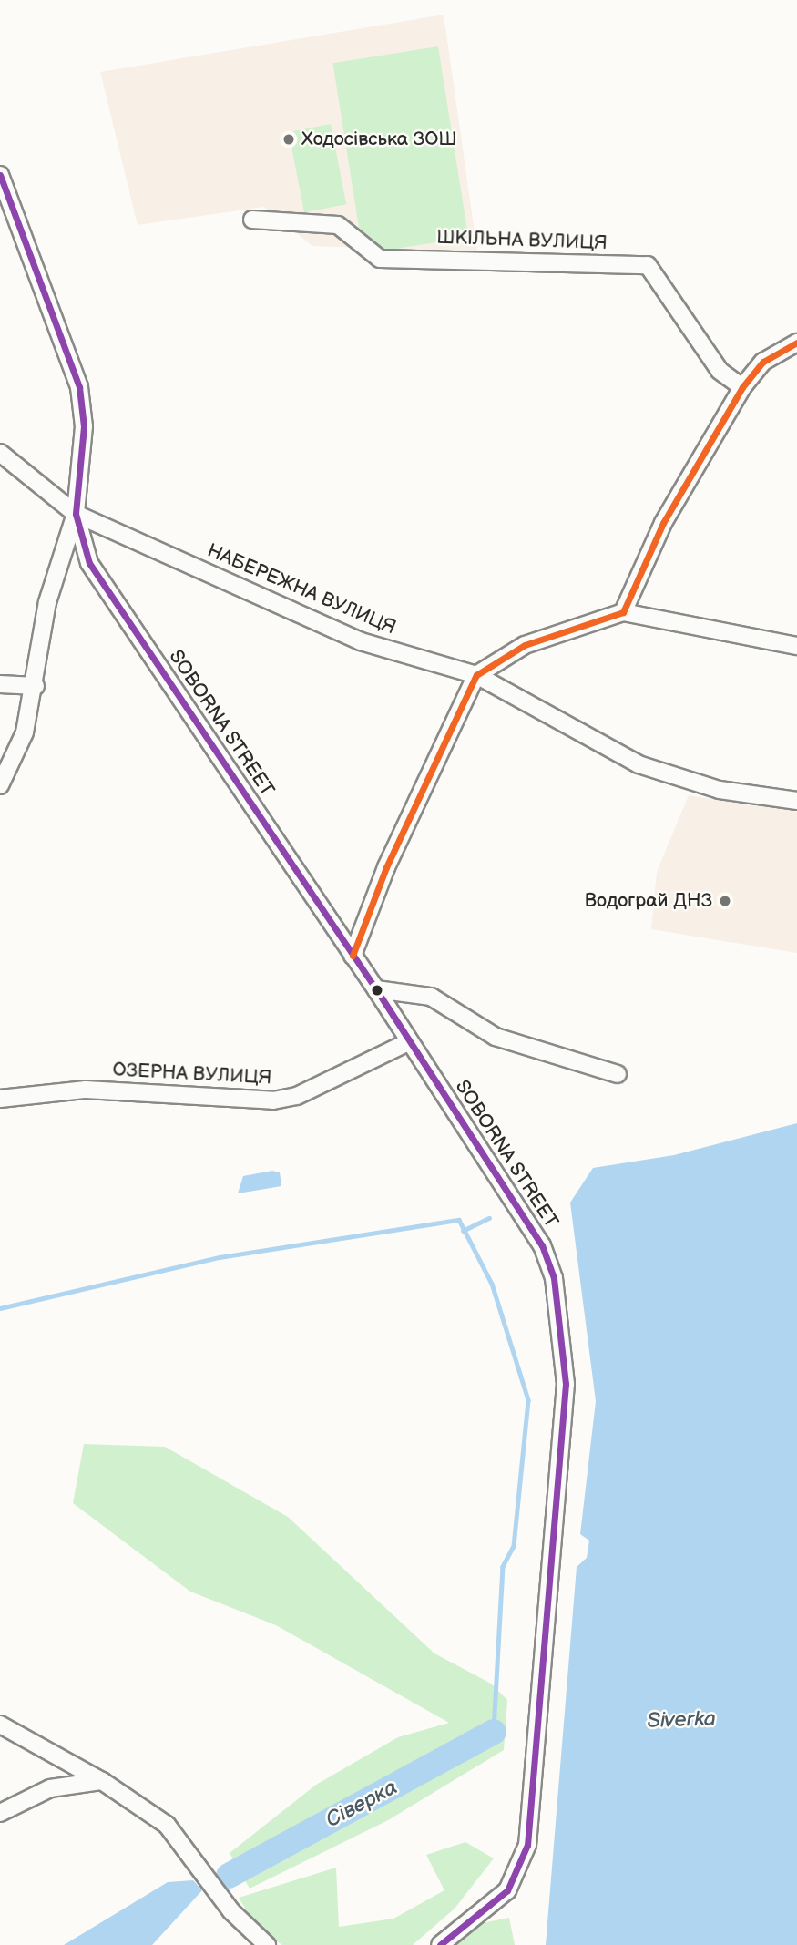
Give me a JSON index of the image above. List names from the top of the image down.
{
  "streets": {
    "street": [
      "ШКІЛЬНА ВУЛИЦЯ",
      "НАБЕРЕЖНА ВУЛИЦЯ",
      "SOBORNA STREET",
      "ОЗЕРНА ВУЛИЦЯ"
    ]
  },
  "crossings": [
    ["НАБЕРЕЖНА ВУЛИЦЯ", "SOBORNA STREET"],
    ["SOBORNA STREET", "ОЗЕРНА ВУЛИЦЯ"]
  ],
  "water": ["Siverka", "Сіверка"],
  "places": ["Ходосівська ЗОШ", "Водограй ДНЗ"]
}
